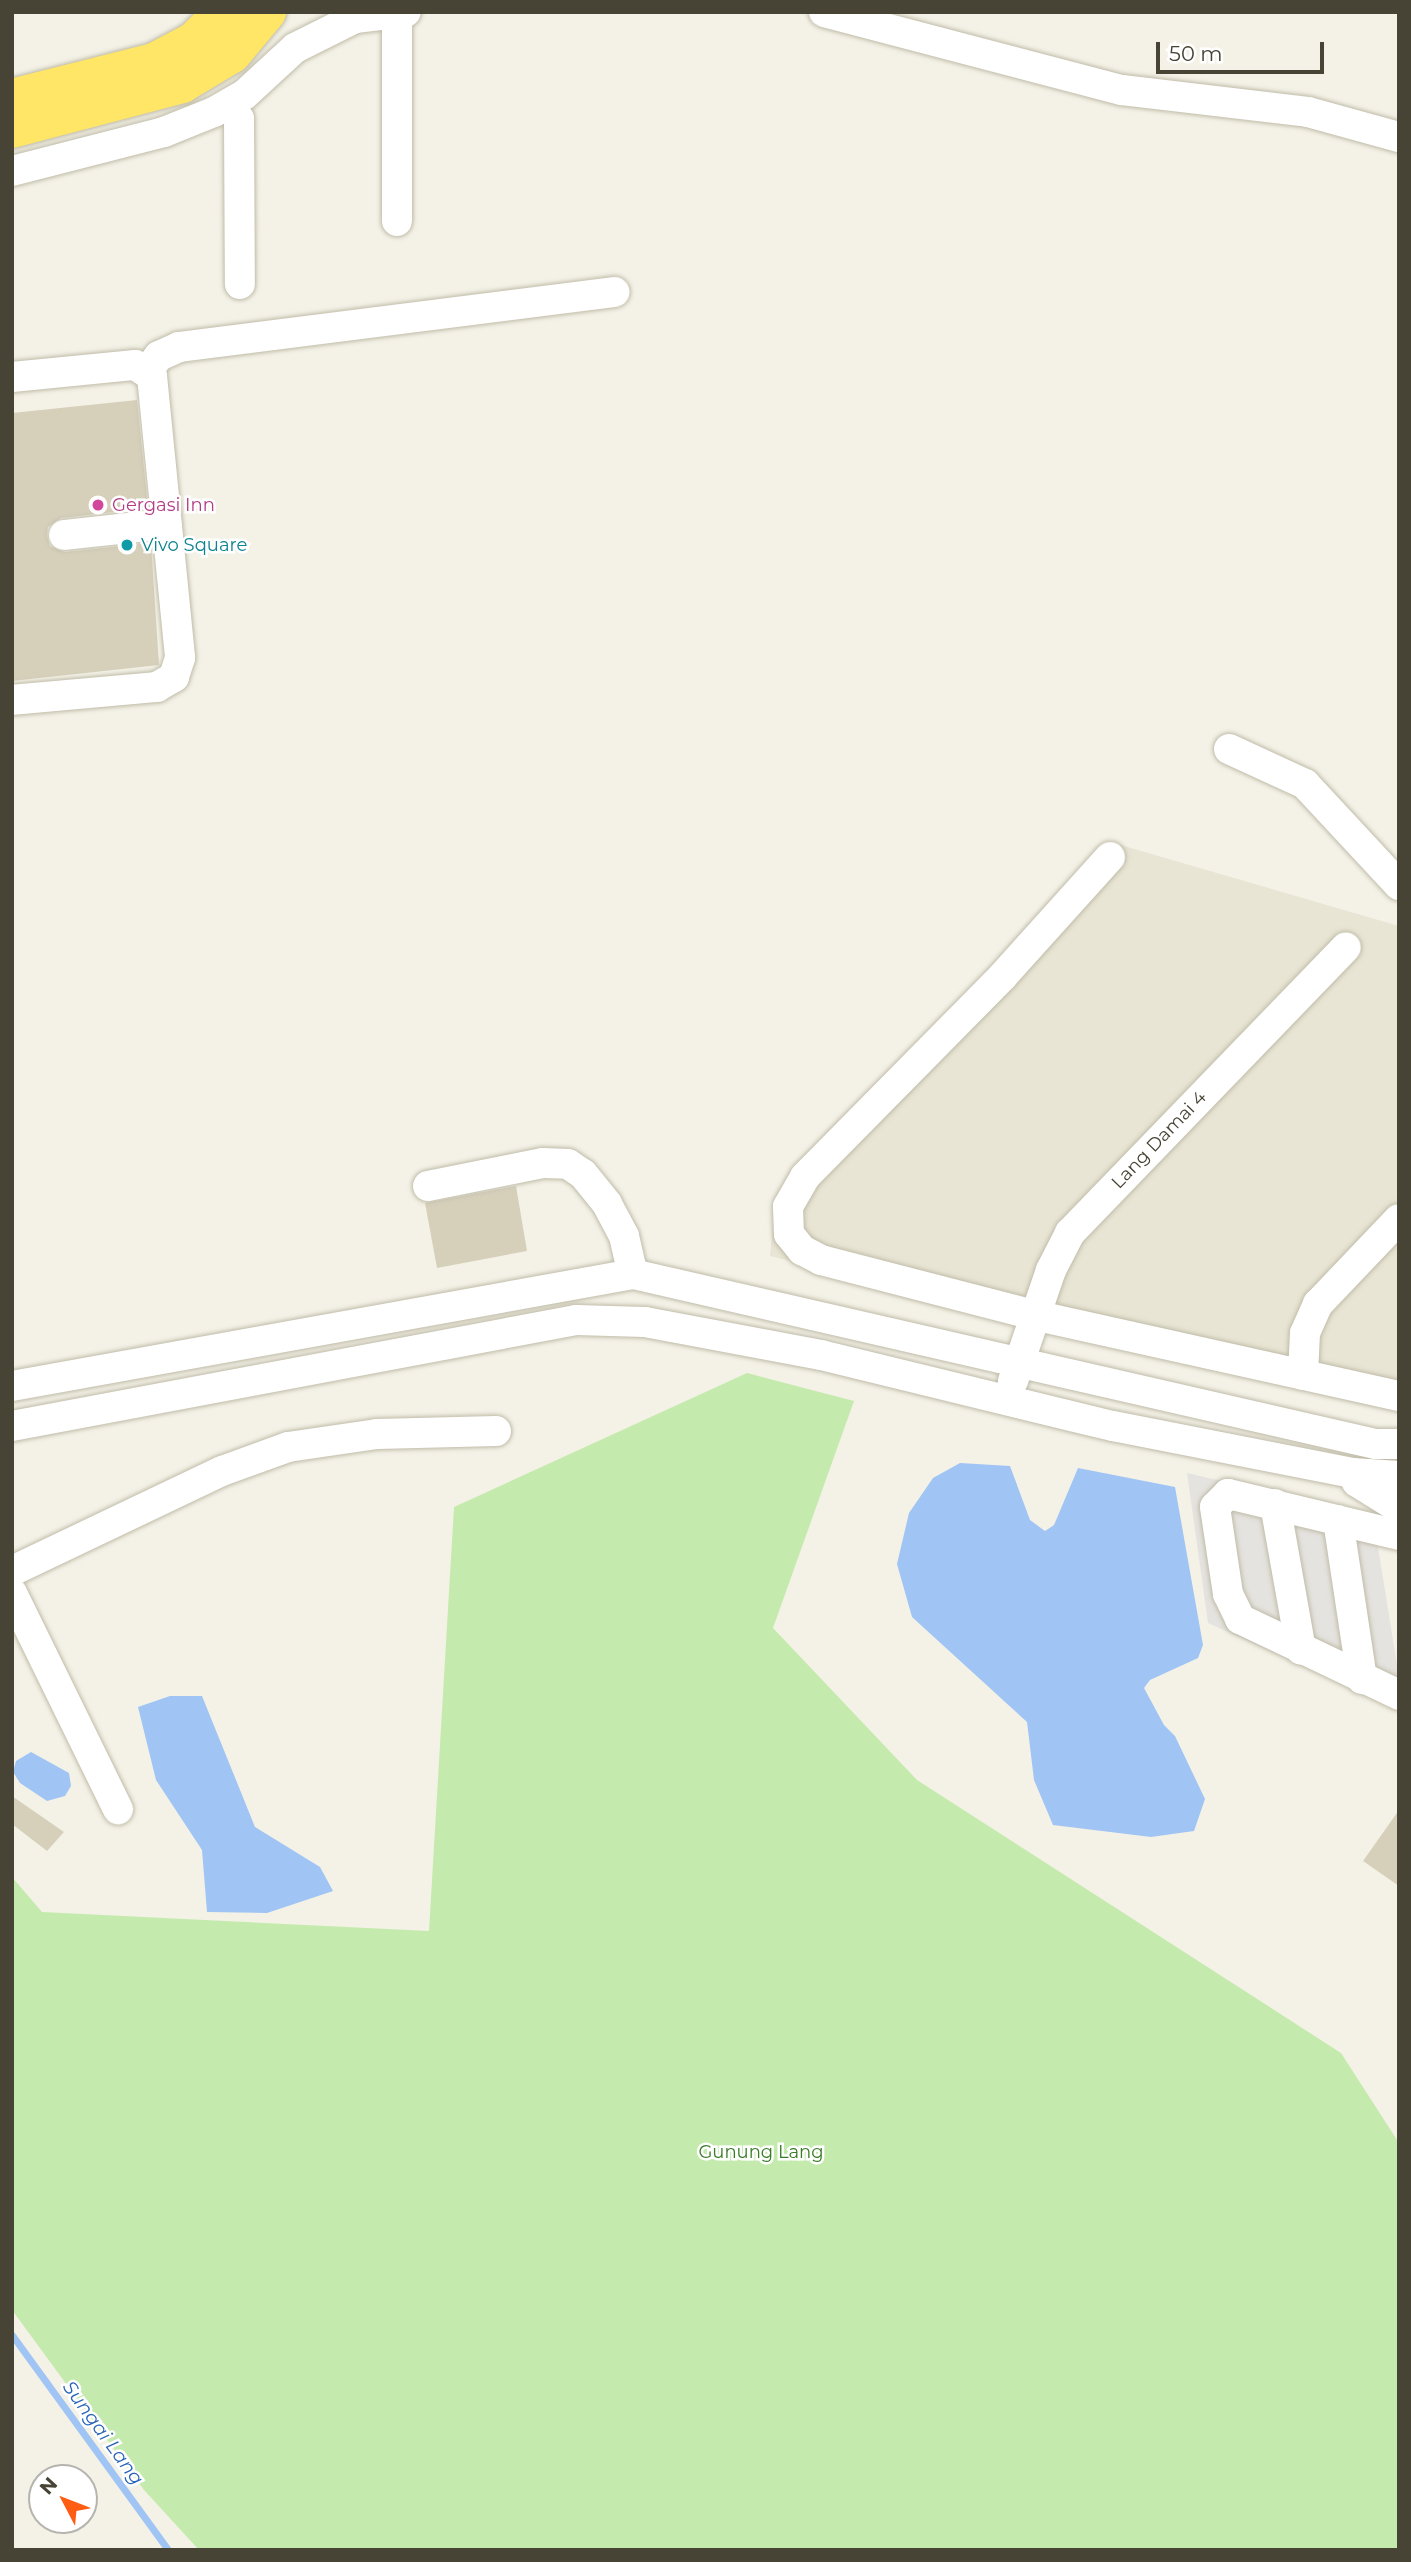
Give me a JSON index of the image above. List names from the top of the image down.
{
  "streets": {
    "street": ["Lang Damai 4"]
  },
  "water": ["Sungai Lang"],
  "parks": ["Gunung Lang"],
  "places": ["Gergasi Inn", "Vivo Square"],
  "scale_bar": "50 m",
  "north": "top left"
}
